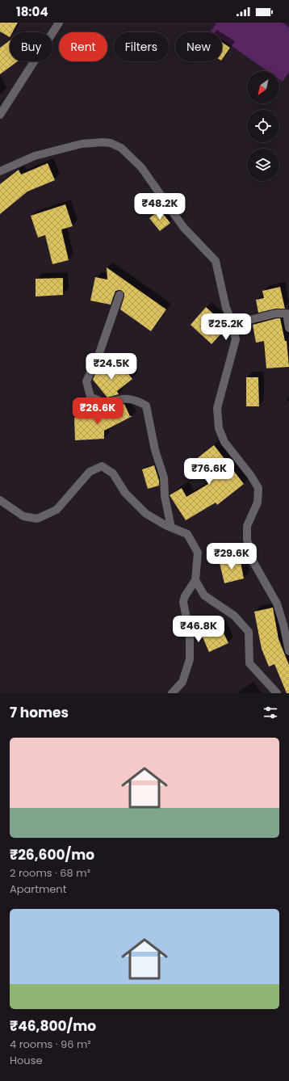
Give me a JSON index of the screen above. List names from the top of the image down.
{
  "north": "bottom left",
  "page": {
    "status": "18:04",
    "chip": [
      "Buy",
      "Rent",
      "Filters",
      "New"
    ],
    "price": [
      "₹48.2K",
      "₹25.2K",
      "₹24.5K",
      "₹26.6K",
      "₹76.6K",
      "₹29.6K",
      "₹46.8K"
    ],
    "heading": "7 homes",
    "list": [
      {
        "name": "₹26,600/mo",
        "note": "2 rooms · 68 m² · Apartment"
      },
      {
        "name": "₹46,800/mo",
        "note": "4 rooms · 96 m² · House"
      }
    ]
  }
}
